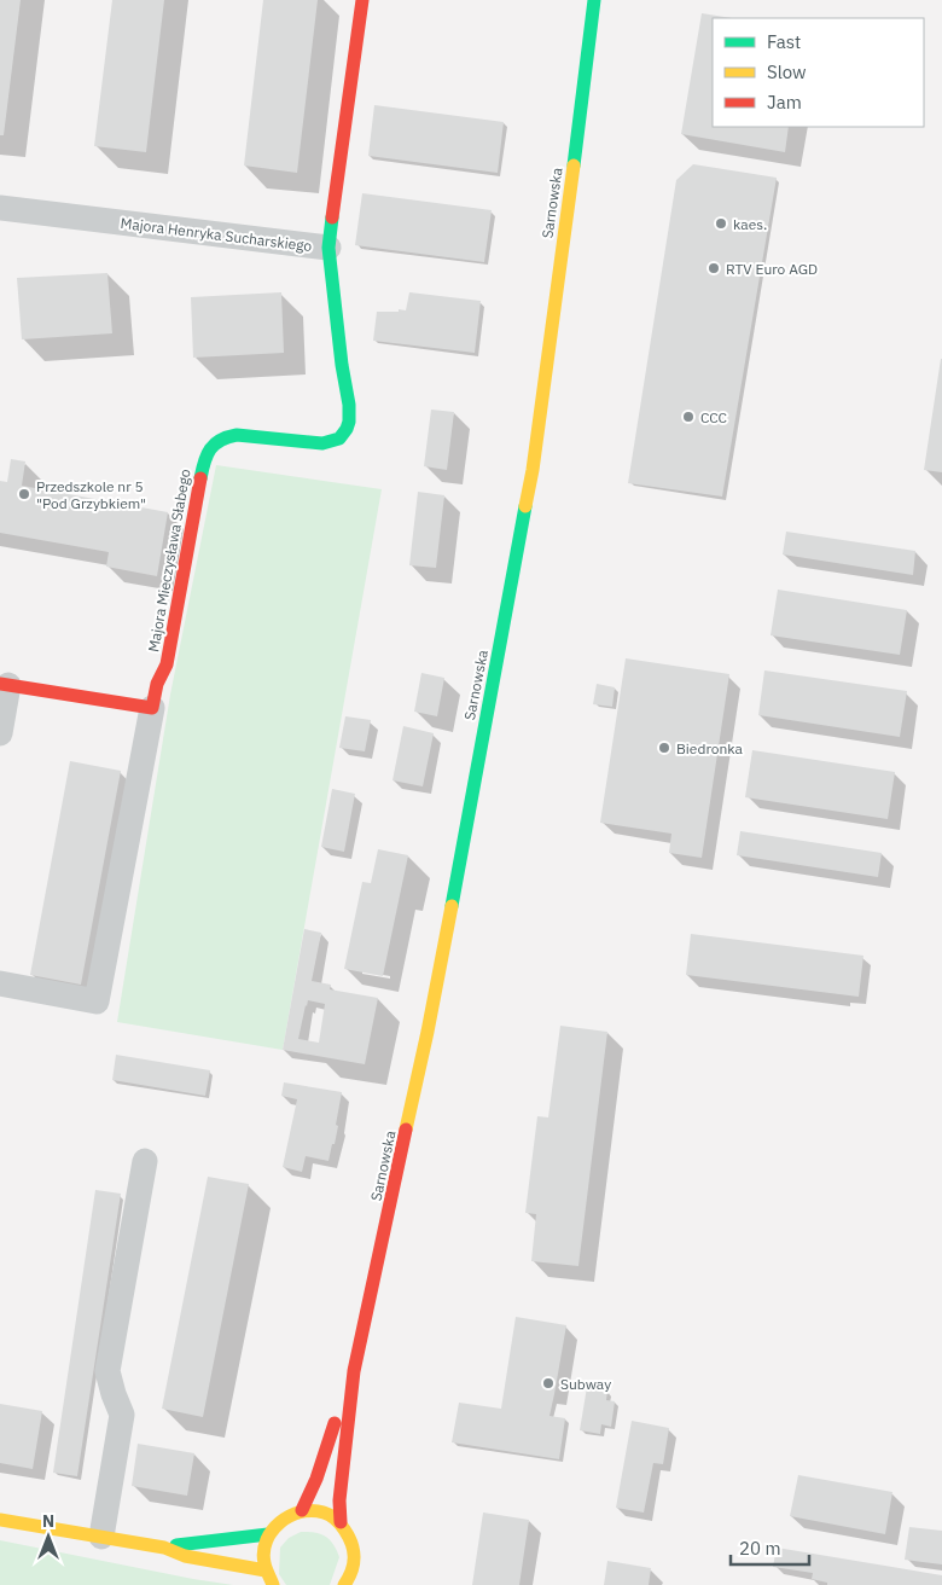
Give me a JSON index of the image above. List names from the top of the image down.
{
  "streets": {
    "main road": ["Sarnowska", "Majora Henryka Sucharskiego", "Majora Mieczysława Słabego"]
  },
  "crossings": [
    ["Majora Henryka Sucharskiego", "Majora Mieczysława Słabego"]
  ],
  "places": [
    "kaes.",
    "RTV Euro AGD",
    "CCC",
    "Przedszkole nr 5 \"Pod Grzybkiem\"",
    "Biedronka",
    "Subway"
  ],
  "legend": ["Fast", "Slow", "Jam"],
  "scale_bar": "20 m",
  "north": "top"
}
